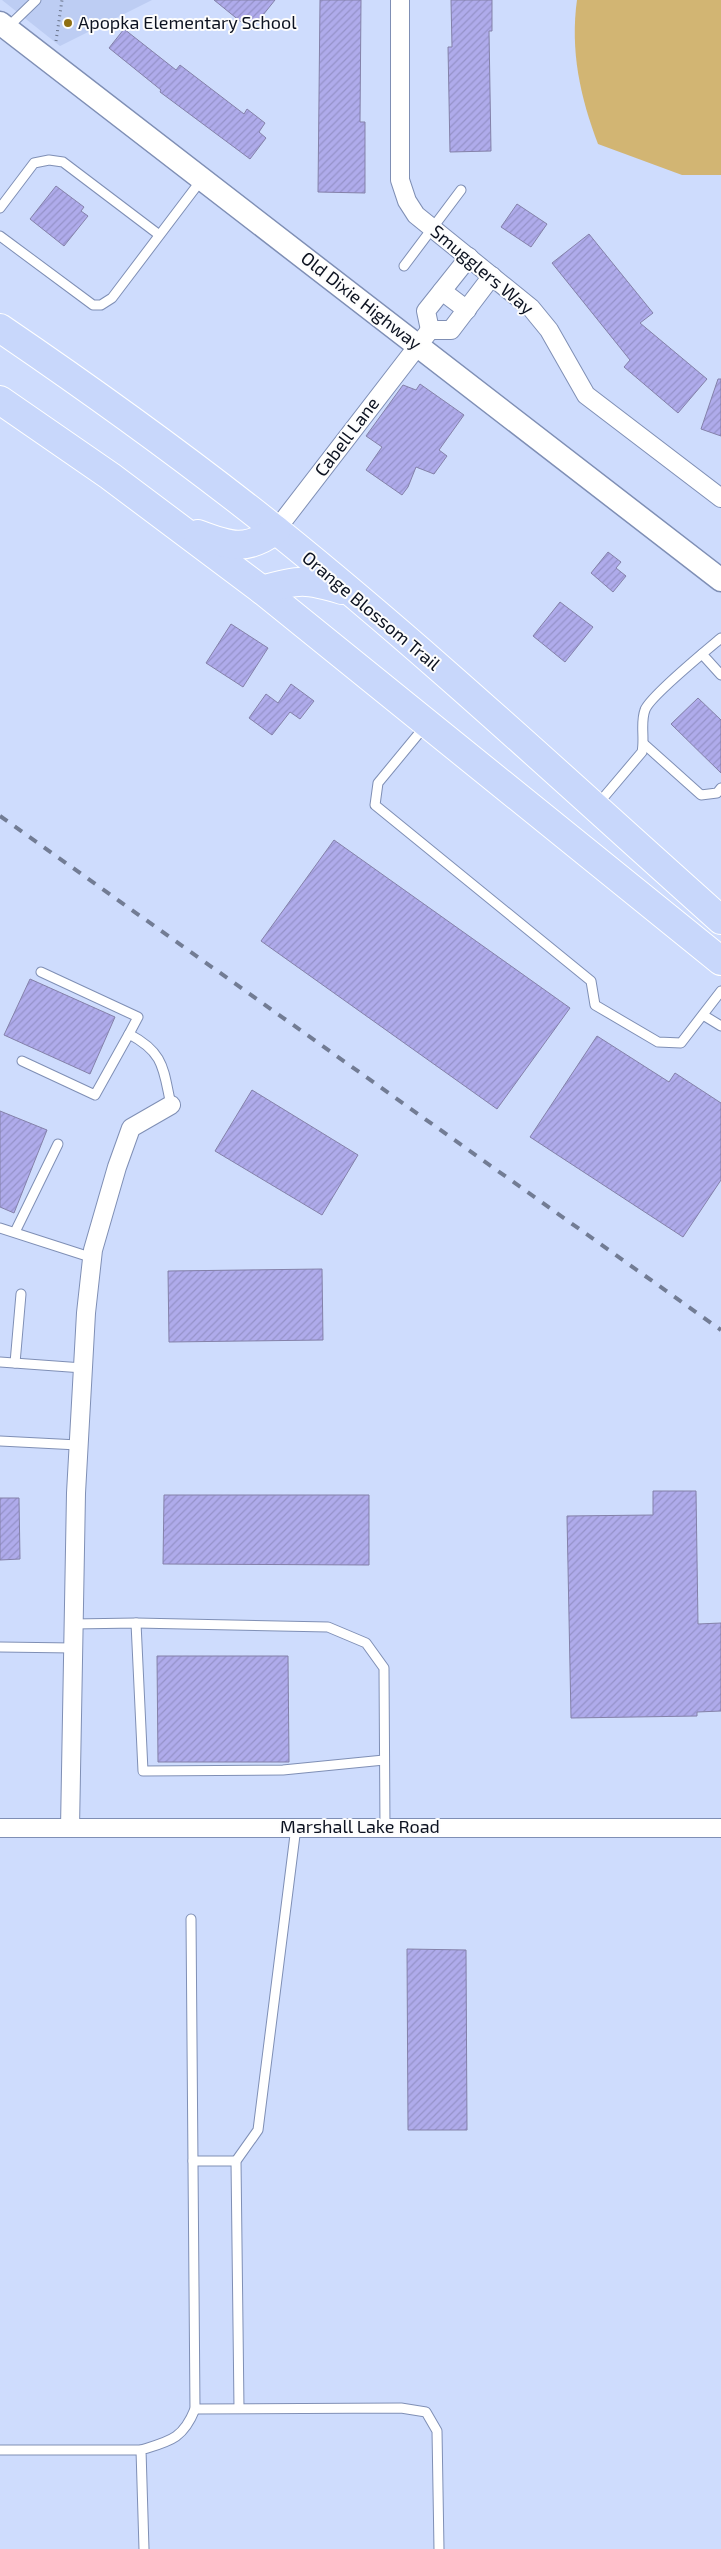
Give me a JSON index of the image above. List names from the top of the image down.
{
  "streets": {
    "main road": ["Orange Blossom Trail"],
    "street": [
      "Smugglers Way",
      "Old Dixie Highway",
      "Cabell Lane",
      "Marshall Lake Road"
    ]
  },
  "crossings": [
    ["Old Dixie Highway", "Cabell Lane"],
    ["Cabell Lane", "Orange Blossom Trail"]
  ],
  "places": ["Apopka Elementary School"]
}
